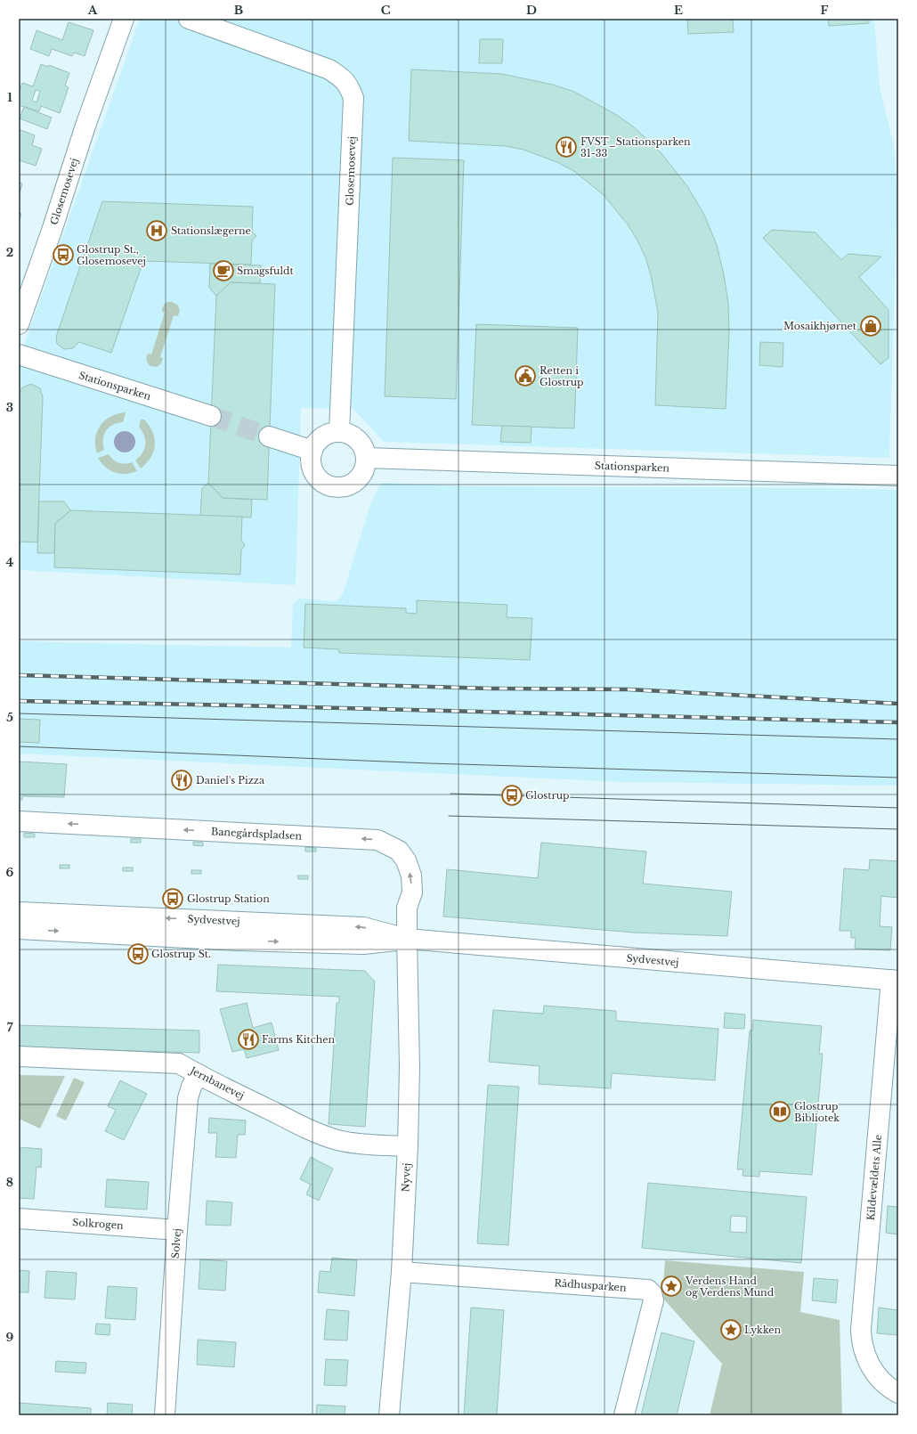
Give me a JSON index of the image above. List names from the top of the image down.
{
  "streets": {
    "street": [
      "Glosemosevej",
      "Stationsparken",
      "Banegårdspladsen",
      "Sydvestvej",
      "Jernbanevej",
      "Nyvej",
      "Kildevældets Alle",
      "Solkrogen",
      "Solvej",
      "Rådhusparken"
    ]
  },
  "crossings": [
    ["Glosemosevej", "Stationsparken"],
    ["Banegårdspladsen", "Sydvestvej"],
    ["Banegårdspladsen", "Nyvej"],
    ["Sydvestvej", "Nyvej"],
    ["Sydvestvej", "Kildevældets Alle"],
    ["Jernbanevej", "Nyvej"],
    ["Jernbanevej", "Solvej"],
    ["Nyvej", "Rådhusparken"],
    ["Solkrogen", "Solvej"]
  ],
  "one_way": ["Banegårdspladsen"],
  "places": {
    "restaurant": ["FVST_Stationsparken 31-33", "Daniel's Pizza", "Farms Kitchen"],
    "hospital": ["Stationslægerne"],
    "bus stop": [
      "Glostrup St., Glosemosevej",
      "Glostrup",
      "Glostrup Station",
      "Glostrup St."
    ],
    "cafe": ["Smagsfuldt"],
    "shop": ["Mosaikhjørnet"],
    "public building": ["Retten i Glostrup"],
    "library": ["Glostrup Bibliotek"],
    "place": ["Verdens Hånd og Verdens Mund", "Lykken"]
  },
  "grid": {
    "columns": [
      "A",
      "B",
      "C",
      "D",
      "E",
      "F"
    ],
    "rows": [
      "1",
      "2",
      "3",
      "4",
      "5",
      "6",
      "7",
      "8",
      "9"
    ]
  }
}
